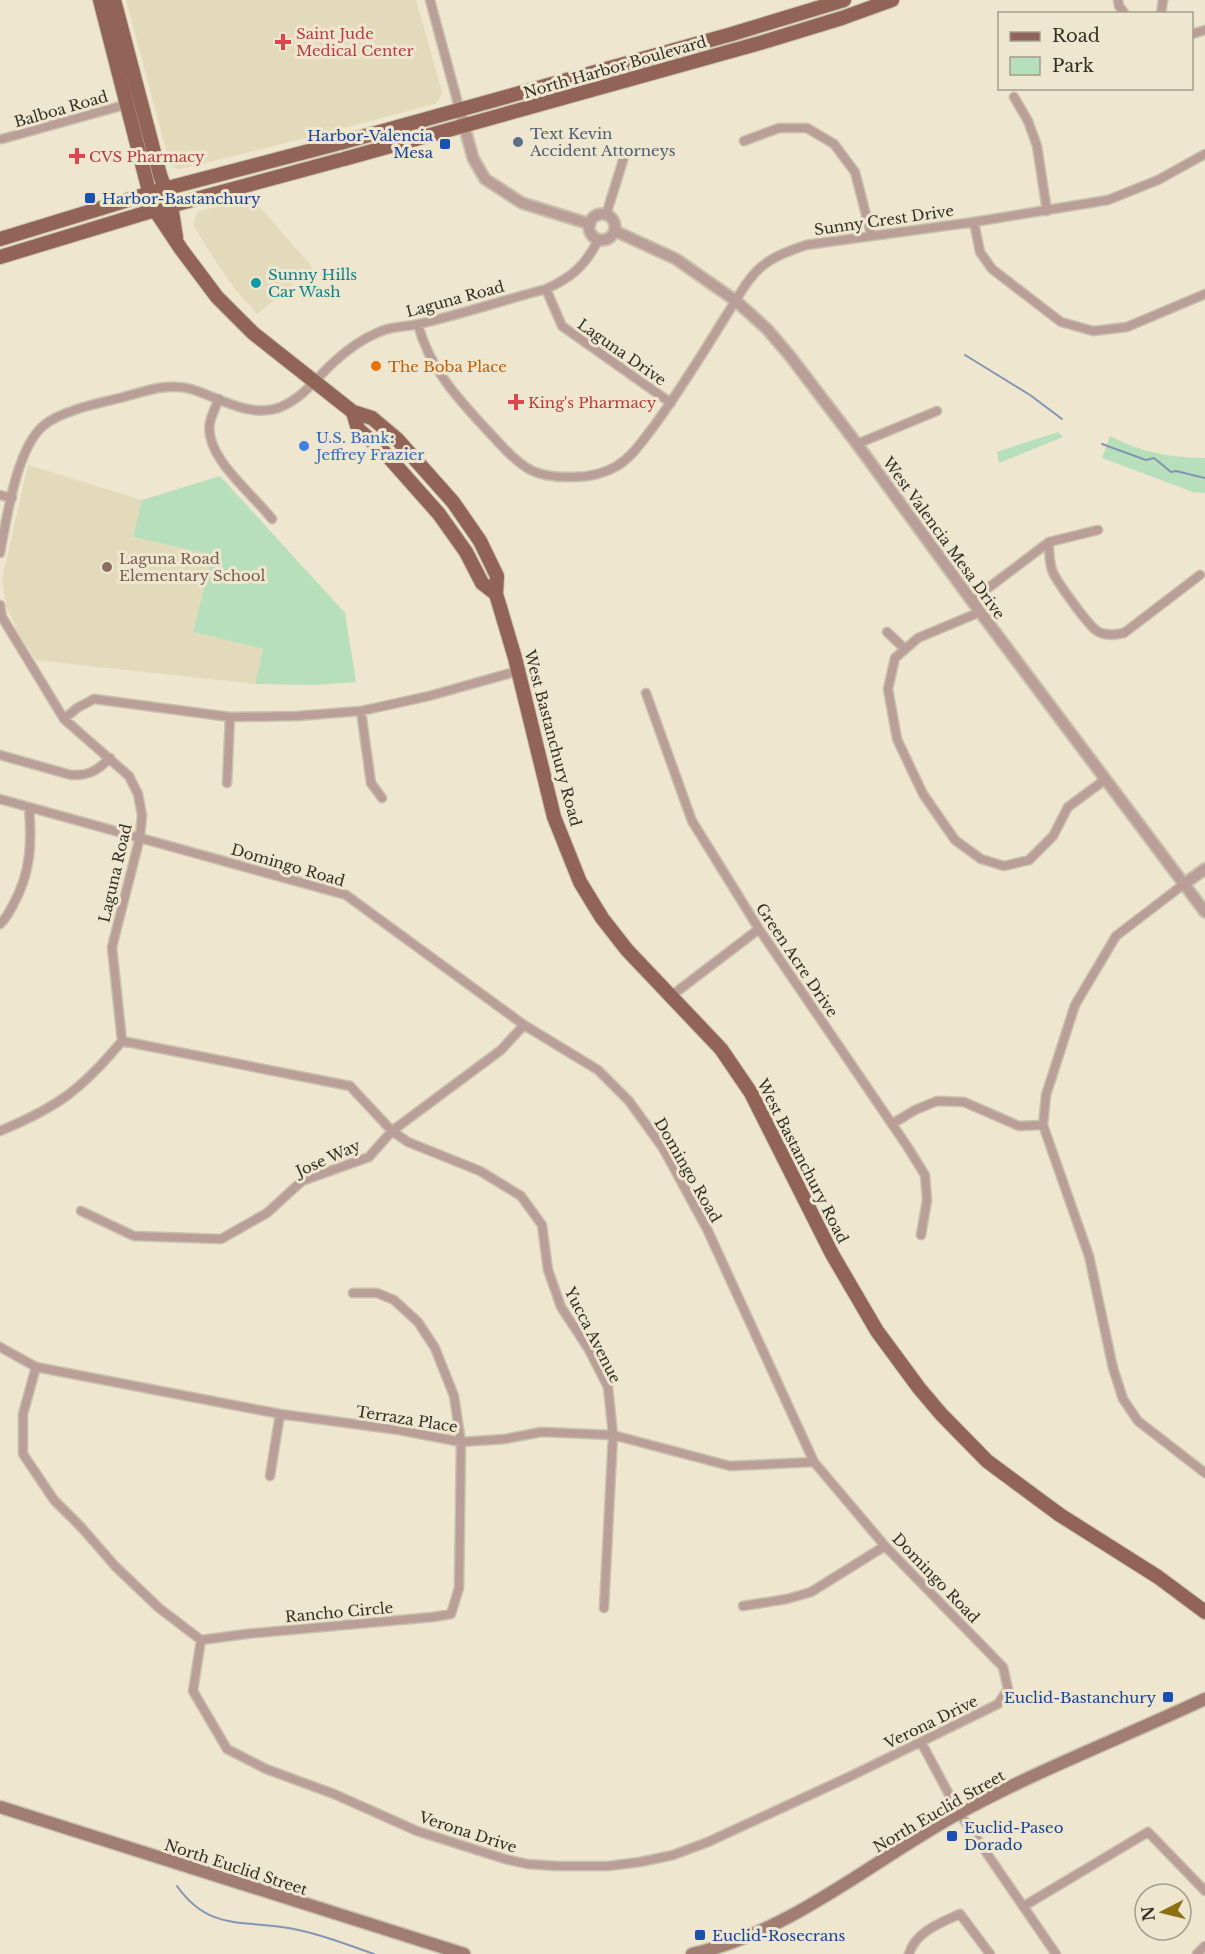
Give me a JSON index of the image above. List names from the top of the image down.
{
  "streets": {
    "main road": ["North Harbor Boulevard", "West Bastanchury Road", "North Euclid Street"],
    "street": [
      "Balboa Road",
      "Sunny Crest Drive",
      "Laguna Road",
      "Laguna Drive",
      "West Valencia Mesa Drive",
      "Domingo Road",
      "Green Acre Drive",
      "Jose Way",
      "Yucca Avenue",
      "Terraza Place",
      "Rancho Circle",
      "Verona Drive"
    ]
  },
  "crossings": [
    ["North Harbor Boulevard", "West Bastanchury Road"],
    ["Balboa Road", "West Bastanchury Road"],
    ["Sunny Crest Drive", "Laguna Road"],
    ["Sunny Crest Drive", "Laguna Drive"],
    ["Sunny Crest Drive", "West Valencia Mesa Drive"],
    ["Laguna Road", "Laguna Drive"],
    ["Laguna Road", "West Valencia Mesa Drive"],
    ["Laguna Road", "West Bastanchury Road"],
    ["Laguna Road", "Domingo Road"],
    ["Laguna Road", "Yucca Avenue"],
    ["Domingo Road", "Jose Way"],
    ["Domingo Road", "Terraza Place"],
    ["Domingo Road", "Verona Drive"],
    ["Jose Way", "Yucca Avenue"],
    ["Yucca Avenue", "Terraza Place"],
    ["Terraza Place", "Rancho Circle"],
    ["Rancho Circle", "Verona Drive"]
  ],
  "places": {
    "health": ["Saint Jude Medical Center", "CVS Pharmacy", "King's Pharmacy"],
    "other": [
      "Text Kevin Accident Attorneys",
      "Sunny Hills Car Wash",
      "The Boba Place",
      "U.S. Bank: Jeffrey Frazier",
      "Laguna Road Elementary School"
    ],
    "transit": [
      "Harbor-Valencia Mesa",
      "Harbor-Bastanchury",
      "Euclid-Bastanchury",
      "Euclid-Paseo Dorado",
      "Euclid-Rosecrans"
    ]
  },
  "legend": ["Road", "Park"],
  "north": "left"
}
